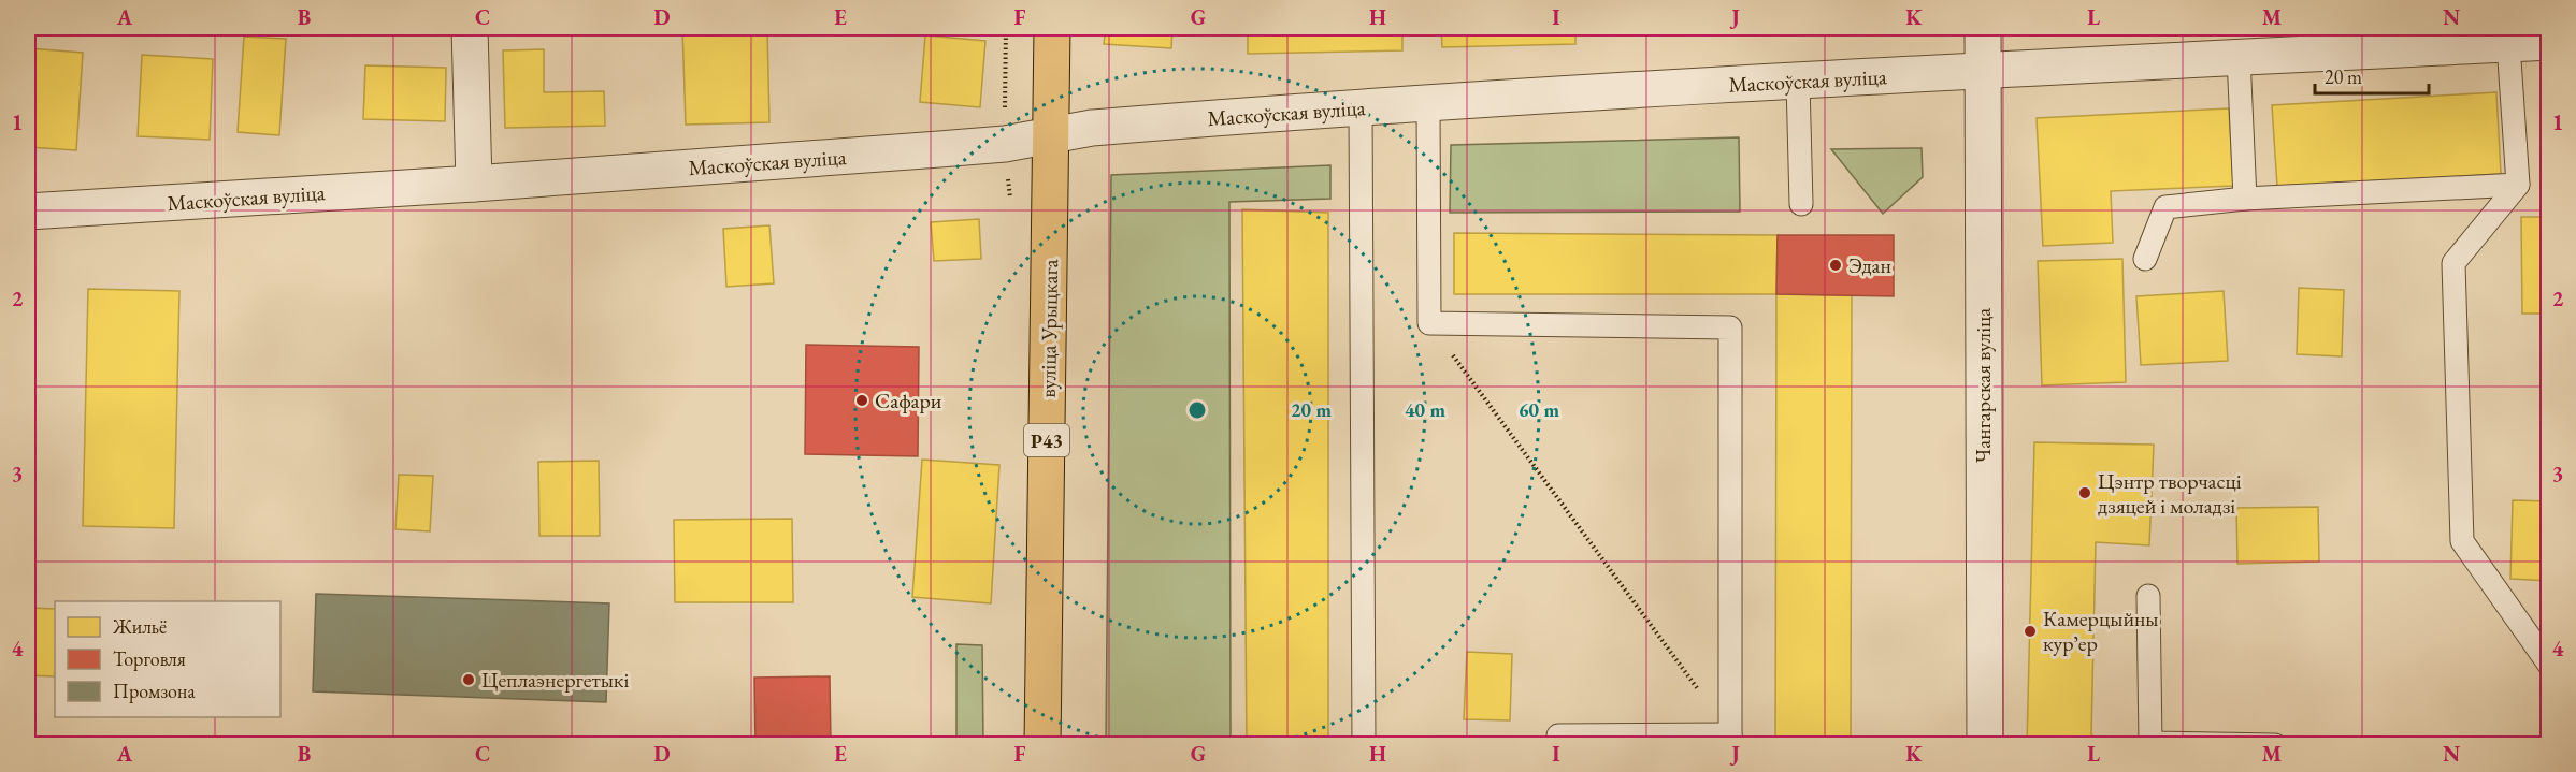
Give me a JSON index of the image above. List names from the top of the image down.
{
  "streets": {
    "main road": ["вуліца Урыцкага", "Р43"],
    "street": ["Маскоўская вуліца", "Чангарская вуліца"]
  },
  "crossings": [
    ["Маскоўская вуліца", "вуліца Урыцкага"],
    ["Маскоўская вуліца", "Чангарская вуліца"]
  ],
  "places": [
    "Эдан",
    "Сафари",
    "Цэнтр творчасці дзяцей і моладзі",
    "Камерцыйны курʼер",
    "Цеплаэнергетыкі"
  ],
  "legend": ["Жильё", "Торговля", "Промзона"],
  "scale_bar": "20 m",
  "grid": {
    "columns": [
      "A",
      "B",
      "C",
      "D",
      "E",
      "F",
      "G",
      "H",
      "I",
      "J",
      "K",
      "L",
      "M",
      "N"
    ],
    "rows": [
      "1",
      "2",
      "3",
      "4"
    ]
  },
  "rings": ["20 m", "40 m", "60 m"]
}
